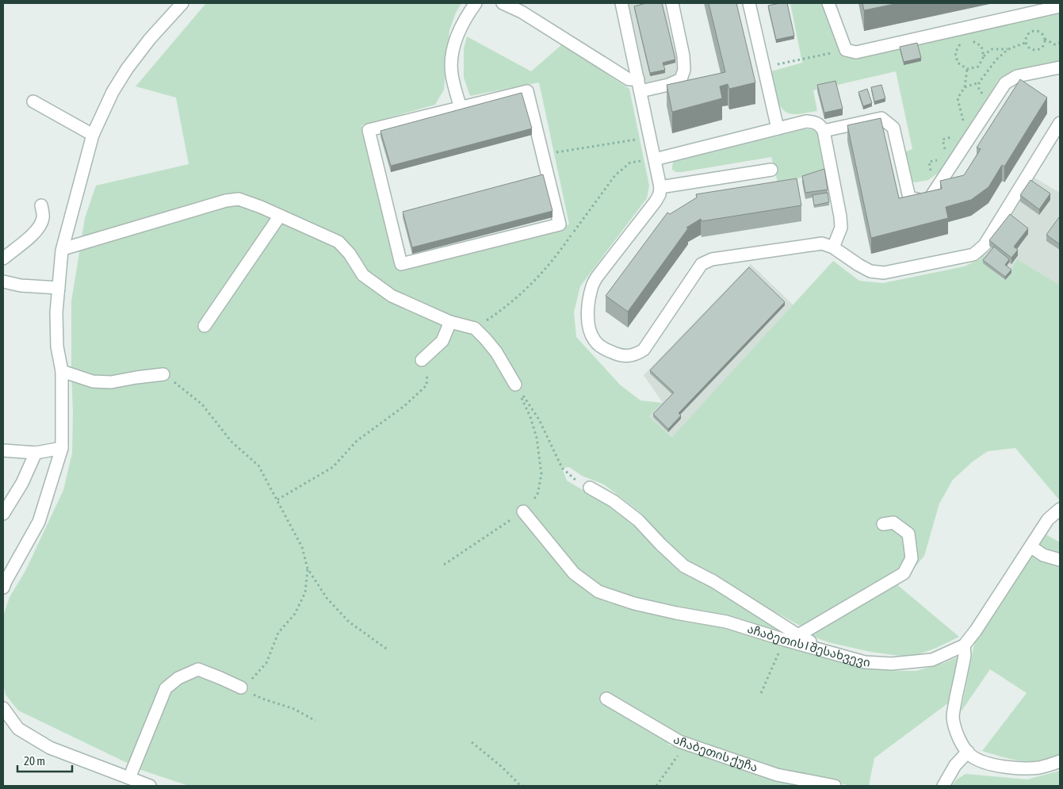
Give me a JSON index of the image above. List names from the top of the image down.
{
  "streets": {
    "street": ["აჩაბეთის I შესახვევი", "აჩაბეთის ქუჩა"]
  },
  "scale_bar": "20 m"
}
